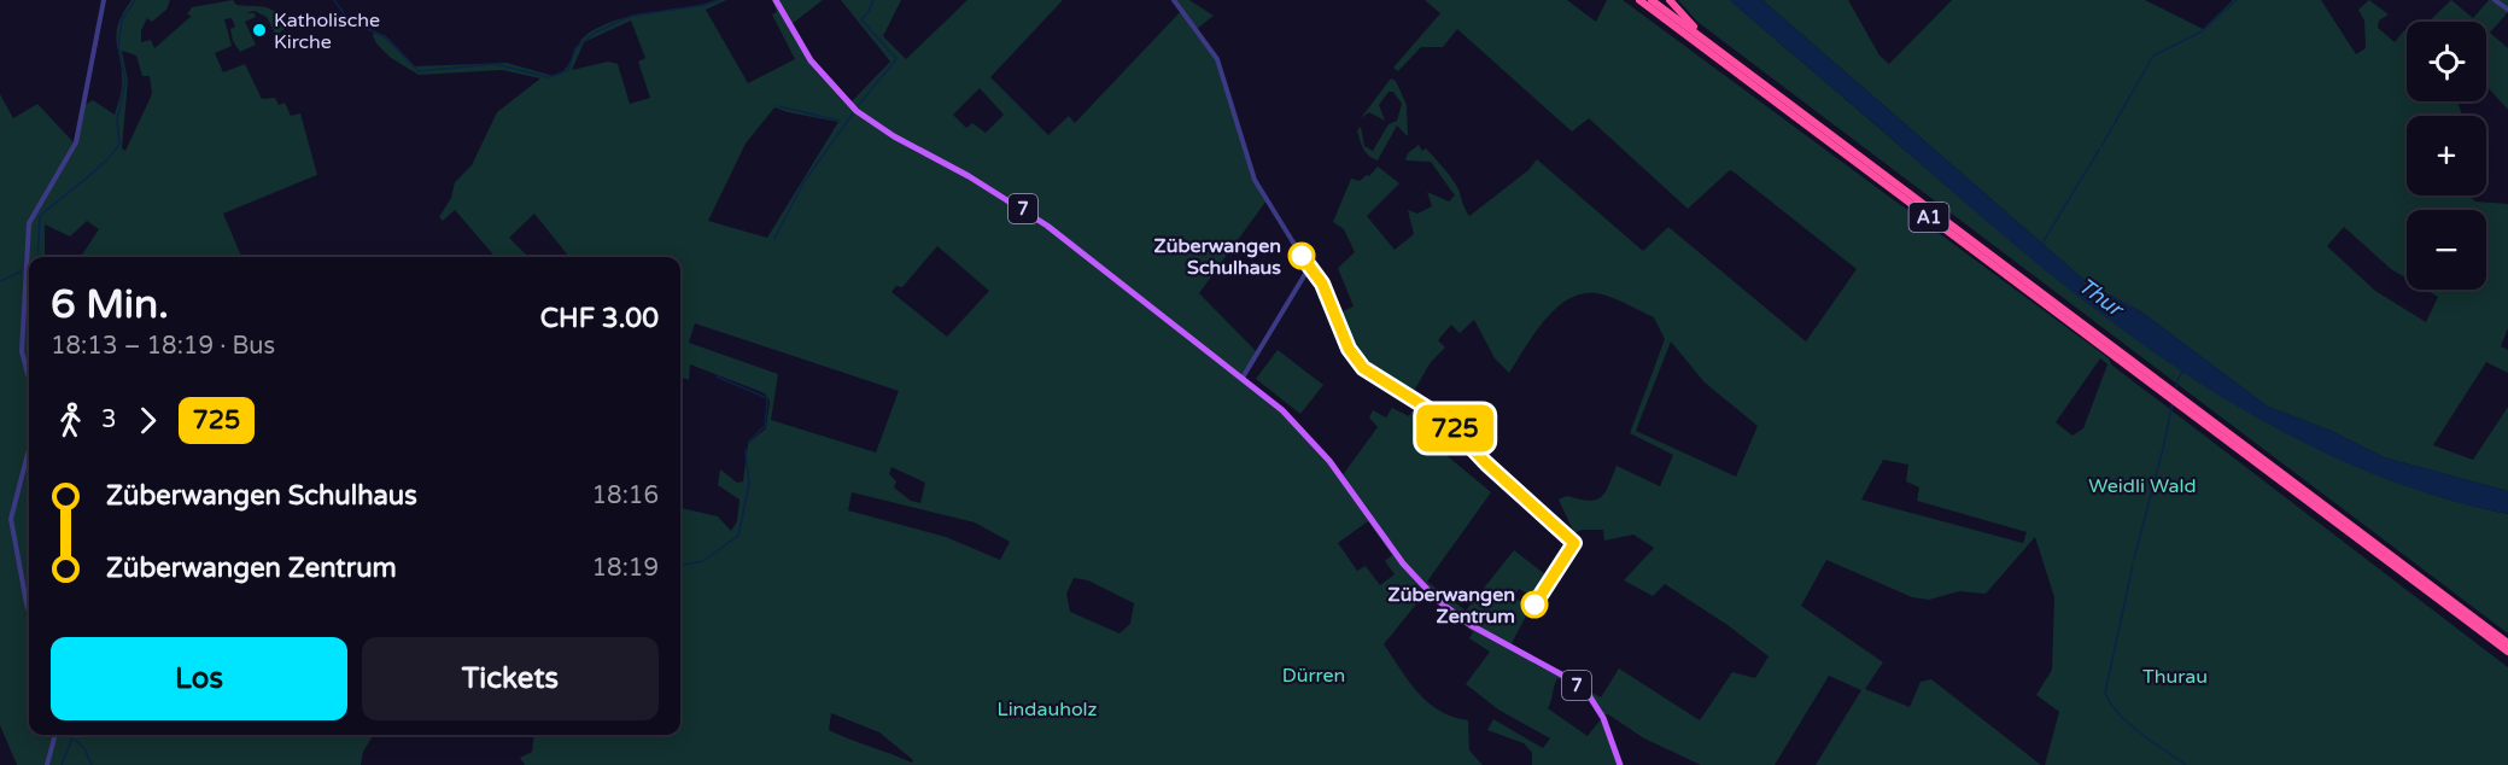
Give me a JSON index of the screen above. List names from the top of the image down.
{
  "streets": {
    "highway": ["A1"],
    "main road": ["7"]
  },
  "water": ["Thur"],
  "parks": [
    "Weidli Wald",
    "Dürren",
    "Thurau",
    "Lindauholz"
  ],
  "places": ["Katholische Kirche", "Züberwangen Schulhaus", "Züberwangen Zentrum"],
  "lines": ["bus line 725"],
  "page": {
    "on_map": "725",
    "map_buttons": ["+", "−"],
    "heading": ["6 Min.", "18:13 – 18:19 · Bus", "CHF 3.00"],
    "legs": ["3", "725"],
    "list": [
      {
        "name": "Züberwangen Schulhaus",
        "value": "18:16"
      },
      {
        "name": "Züberwangen Zentrum",
        "value": "18:19"
      }
    ],
    "buttons": ["Los", "Tickets"]
  }
}
